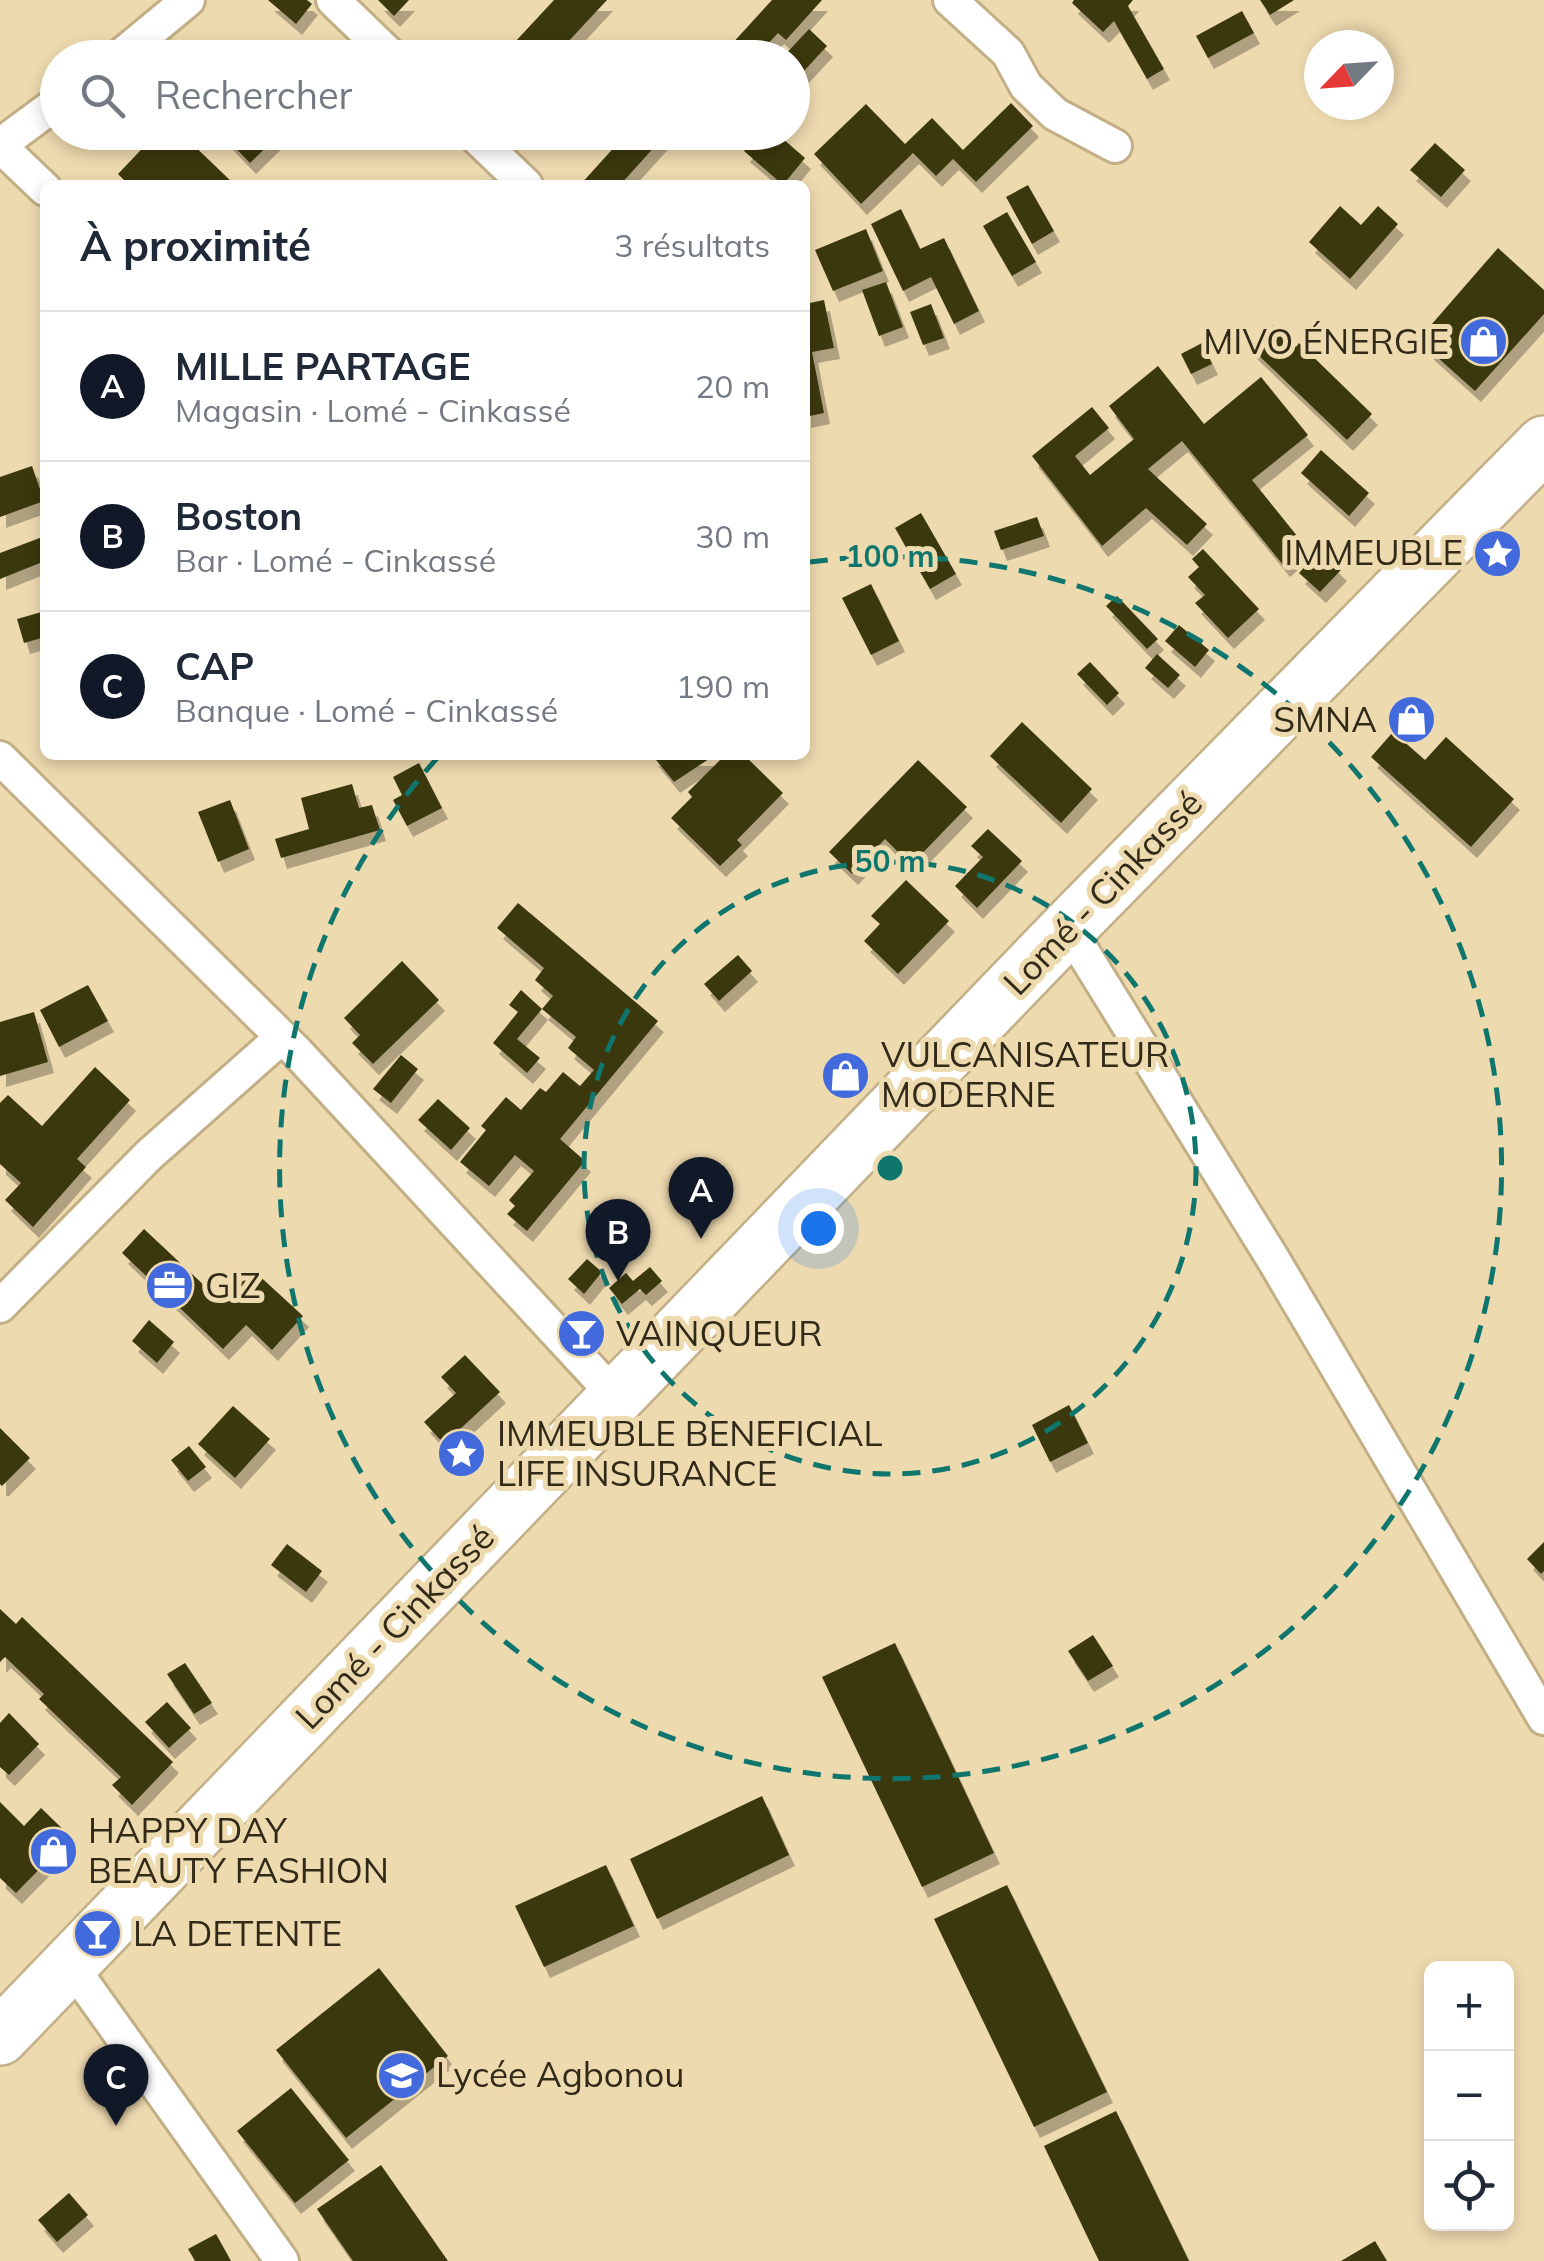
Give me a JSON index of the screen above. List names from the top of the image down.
{
  "streets": {
    "highway": ["Lomé - Cinkassé"]
  },
  "places": {
    "shop": [
      "MIVO ÉNERGIE",
      "SMNA",
      "VULCANISATEUR MODERNE",
      "HAPPY DAY BEAUTY FASHION"
    ],
    "place": ["IMMEUBLE", "IMMEUBLE BENEFICIAL LIFE INSURANCE"],
    "office": ["GIZ"],
    "bar": ["VAINQUEUR", "LA DETENTE"],
    "school or university": ["Lycée Agbonou"]
  },
  "north": "bottom left",
  "page": {
    "search": "Rechercher",
    "heading": ["À proximité", "3 résultats"],
    "list": [
      {
        "mark": "A",
        "name": "MILLE PARTAGE",
        "note": "Magasin · Lomé - Cinkassé",
        "value": "20 m"
      },
      {
        "mark": "B",
        "name": "Boston",
        "note": "Bar · Lomé - Cinkassé",
        "value": "30 m"
      },
      {
        "mark": "C",
        "name": "CAP",
        "note": "Banque · Lomé - Cinkassé",
        "value": "190 m"
      }
    ],
    "pins": ["A", "B", "C"],
    "map_buttons": ["+", "−"]
  },
  "rings": ["100 m", "50 m"]
}
